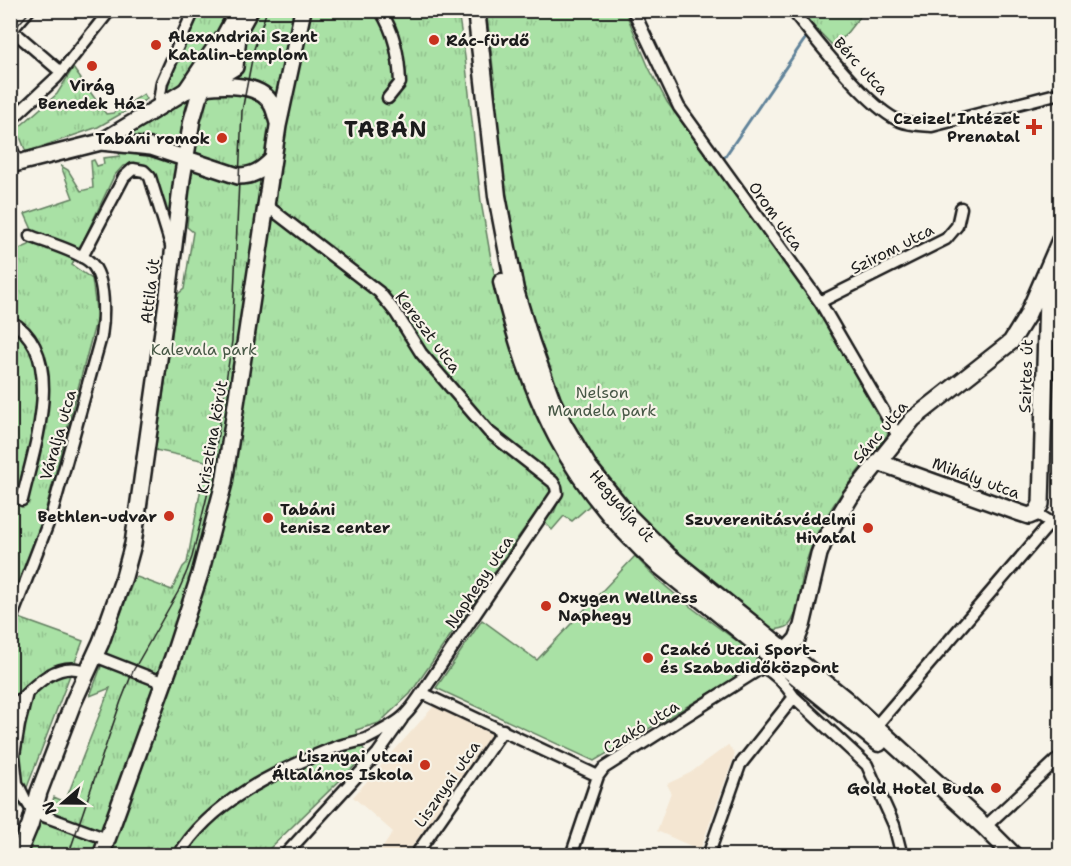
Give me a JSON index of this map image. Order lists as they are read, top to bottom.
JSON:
{
  "streets": {
    "main road": [
      "Attila út",
      "Szirtes út",
      "Sánc utca",
      "Krisztina körút",
      "Mihály utca",
      "Hegyalja út"
    ],
    "street": [
      "Bérc utca",
      "Orom utca",
      "Szirom utca",
      "Kereszt utca",
      "Váralja utca",
      "Naphegy utca",
      "Czakó utca",
      "Lisznyai utca"
    ]
  },
  "crossings": [
    ["Orom utca", "Szirom utca"],
    ["Orom utca", "Sánc utca"],
    ["Attila út", "Krisztina körút"],
    ["Kereszt utca", "Krisztina körút"],
    ["Kereszt utca", "Naphegy utca"],
    ["Szirtes út", "Sánc utca"],
    ["Szirtes út", "Mihály utca"],
    ["Sánc utca", "Mihály utca"],
    ["Sánc utca", "Hegyalja út"],
    ["Sánc utca", "Czakó utca"],
    ["Hegyalja út", "Czakó utca"],
    ["Naphegy utca", "Czakó utca"],
    ["Czakó utca", "Lisznyai utca"]
  ],
  "districts": ["TABÁN"],
  "parks": ["Kalevala park", "Nelson Mandela park"],
  "places": {
    "other": [
      "Rác-fürdő",
      "Alexandriai Szent Katalin-templom",
      "Virág Benedek Ház",
      "Tabáni romok",
      "Bethlen-udvar",
      "Tabáni tenisz center",
      "Szuverenitásvédelmi Hivatal",
      "Oxygen Wellness Naphegy",
      "Czakó Utcai Sport- és Szabadidőközpont",
      "Lisznyai utcai Általános Iskola",
      "Gold Hotel Buda"
    ],
    "health": ["Czeizel Intézet Prenatal"]
  },
  "north": "left"
}
